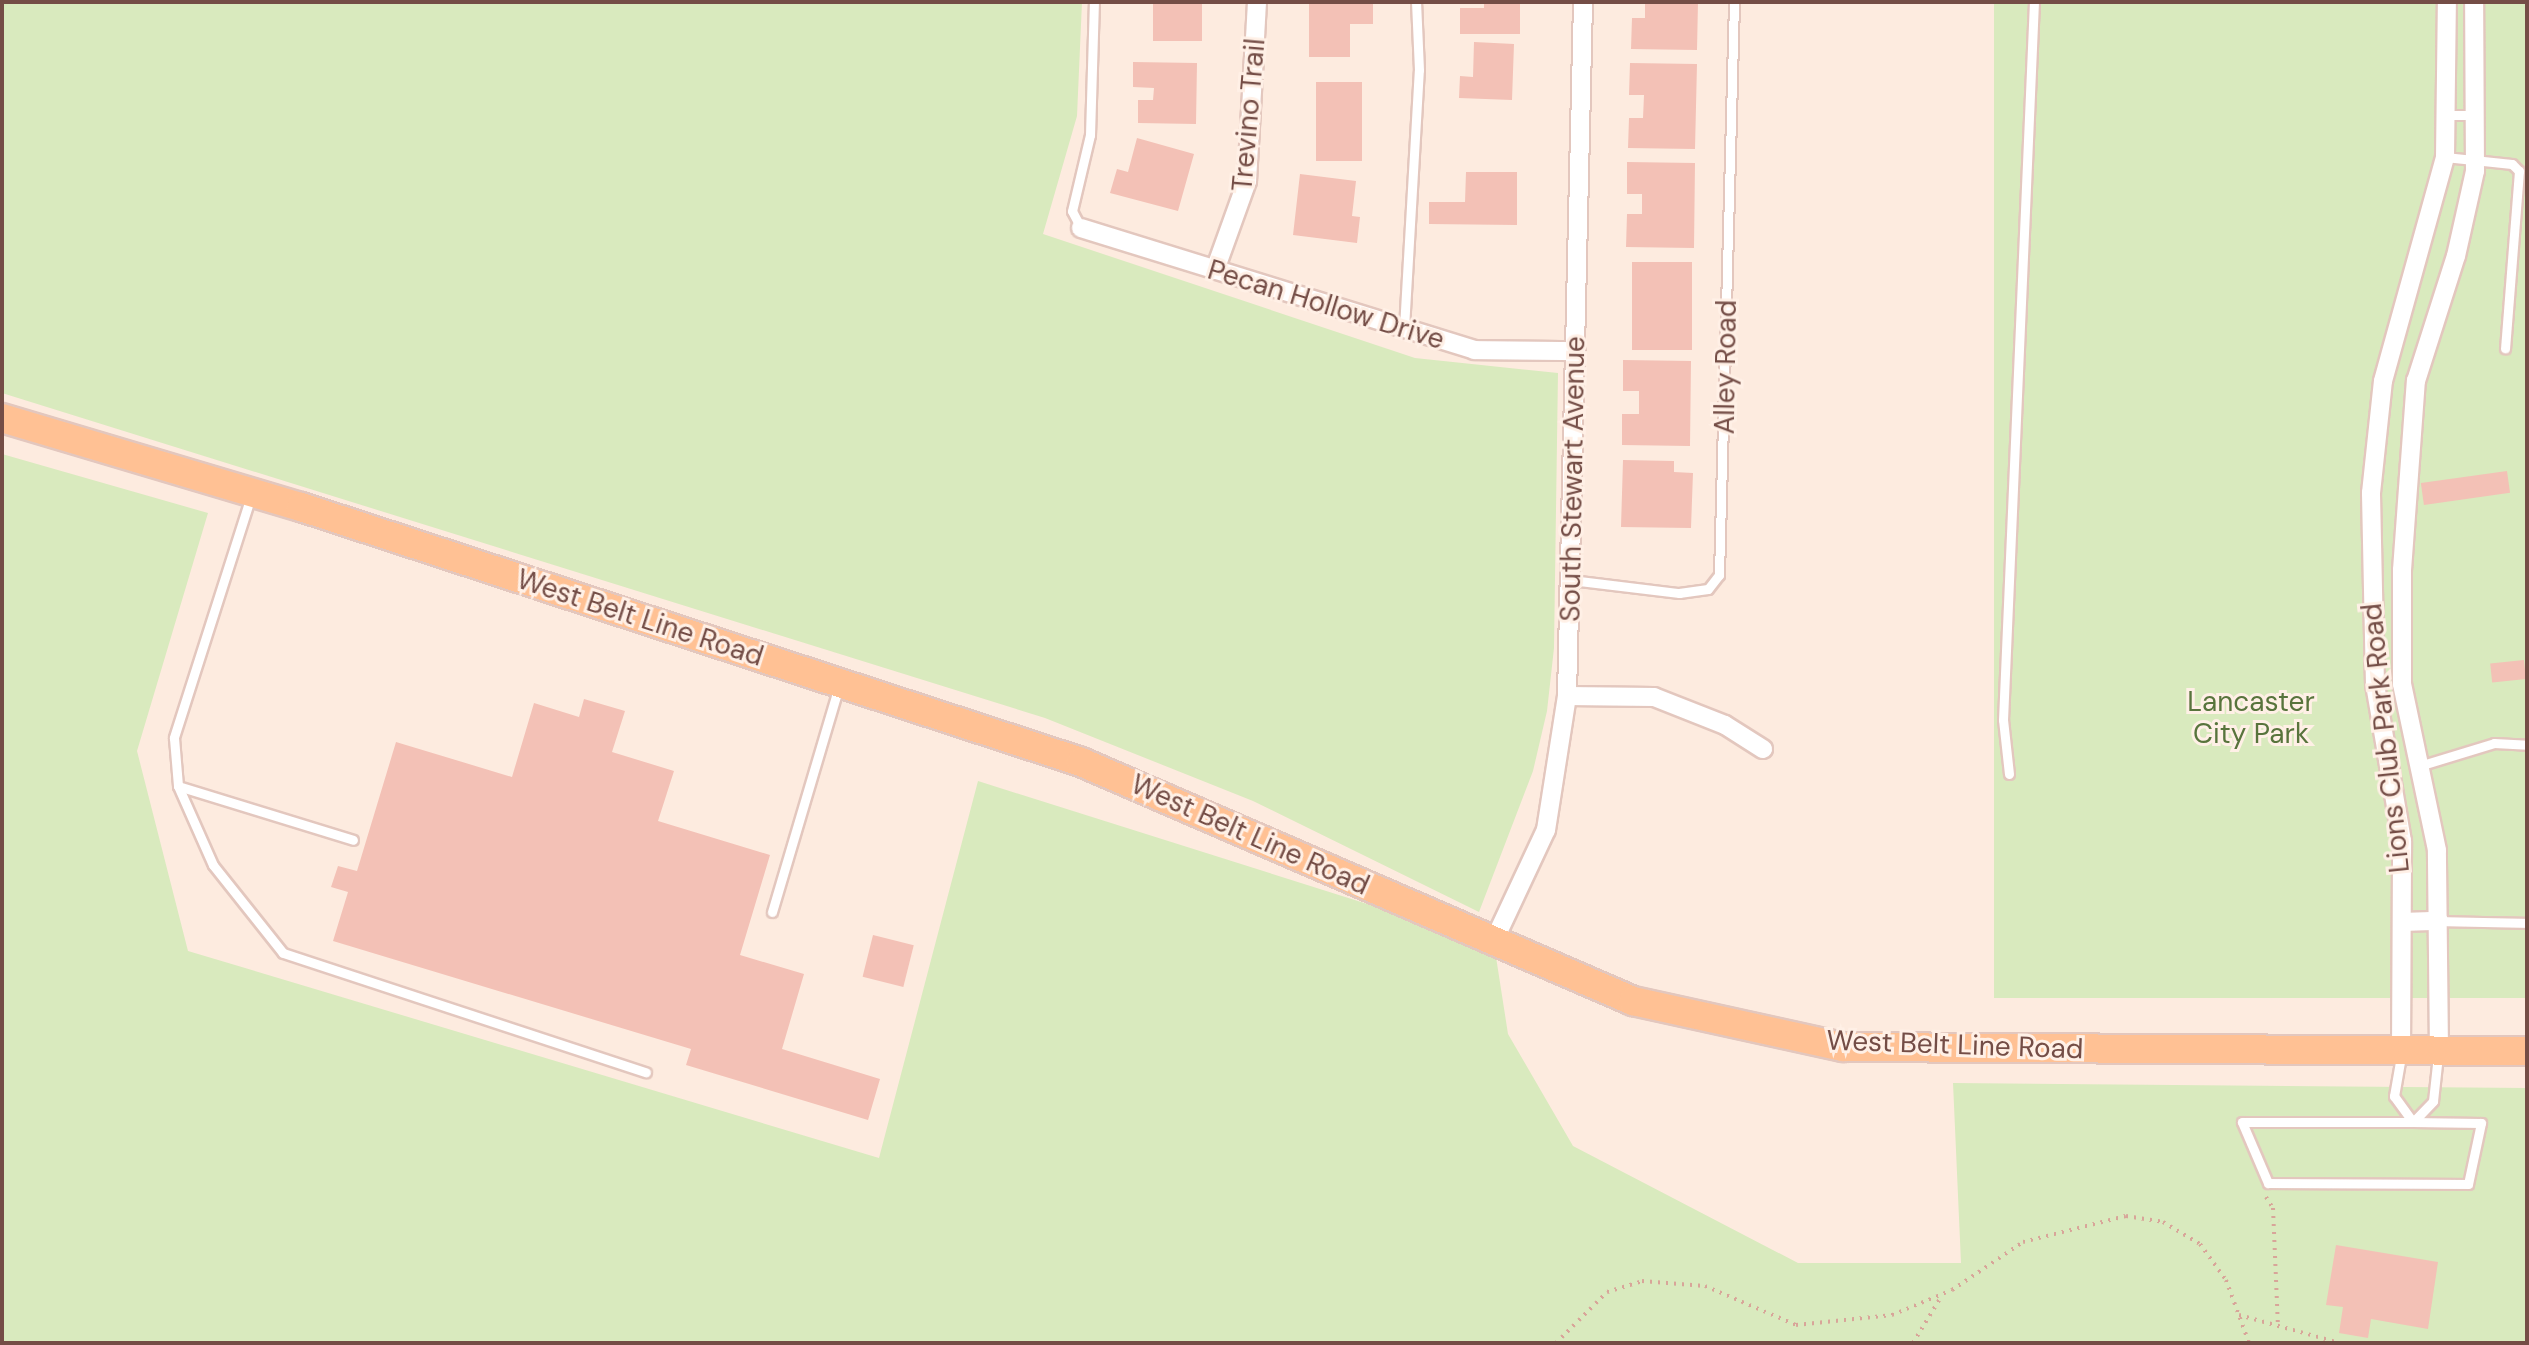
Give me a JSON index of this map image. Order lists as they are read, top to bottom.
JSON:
{
  "streets": {
    "main road": ["West Belt Line Road"],
    "street": [
      "Trevino Trail",
      "Pecan Hollow Drive",
      "South Stewart Avenue",
      "Lions Club Park Road"
    ],
    "lane": ["Alley Road"]
  },
  "crossings": [
    ["Trevino Trail", "Pecan Hollow Drive"],
    ["Pecan Hollow Drive", "South Stewart Avenue"],
    ["Alley Road", "South Stewart Avenue"],
    ["South Stewart Avenue", "West Belt Line Road"],
    ["West Belt Line Road", "Lions Club Park Road"]
  ],
  "parks": ["Lancaster City Park"]
}
